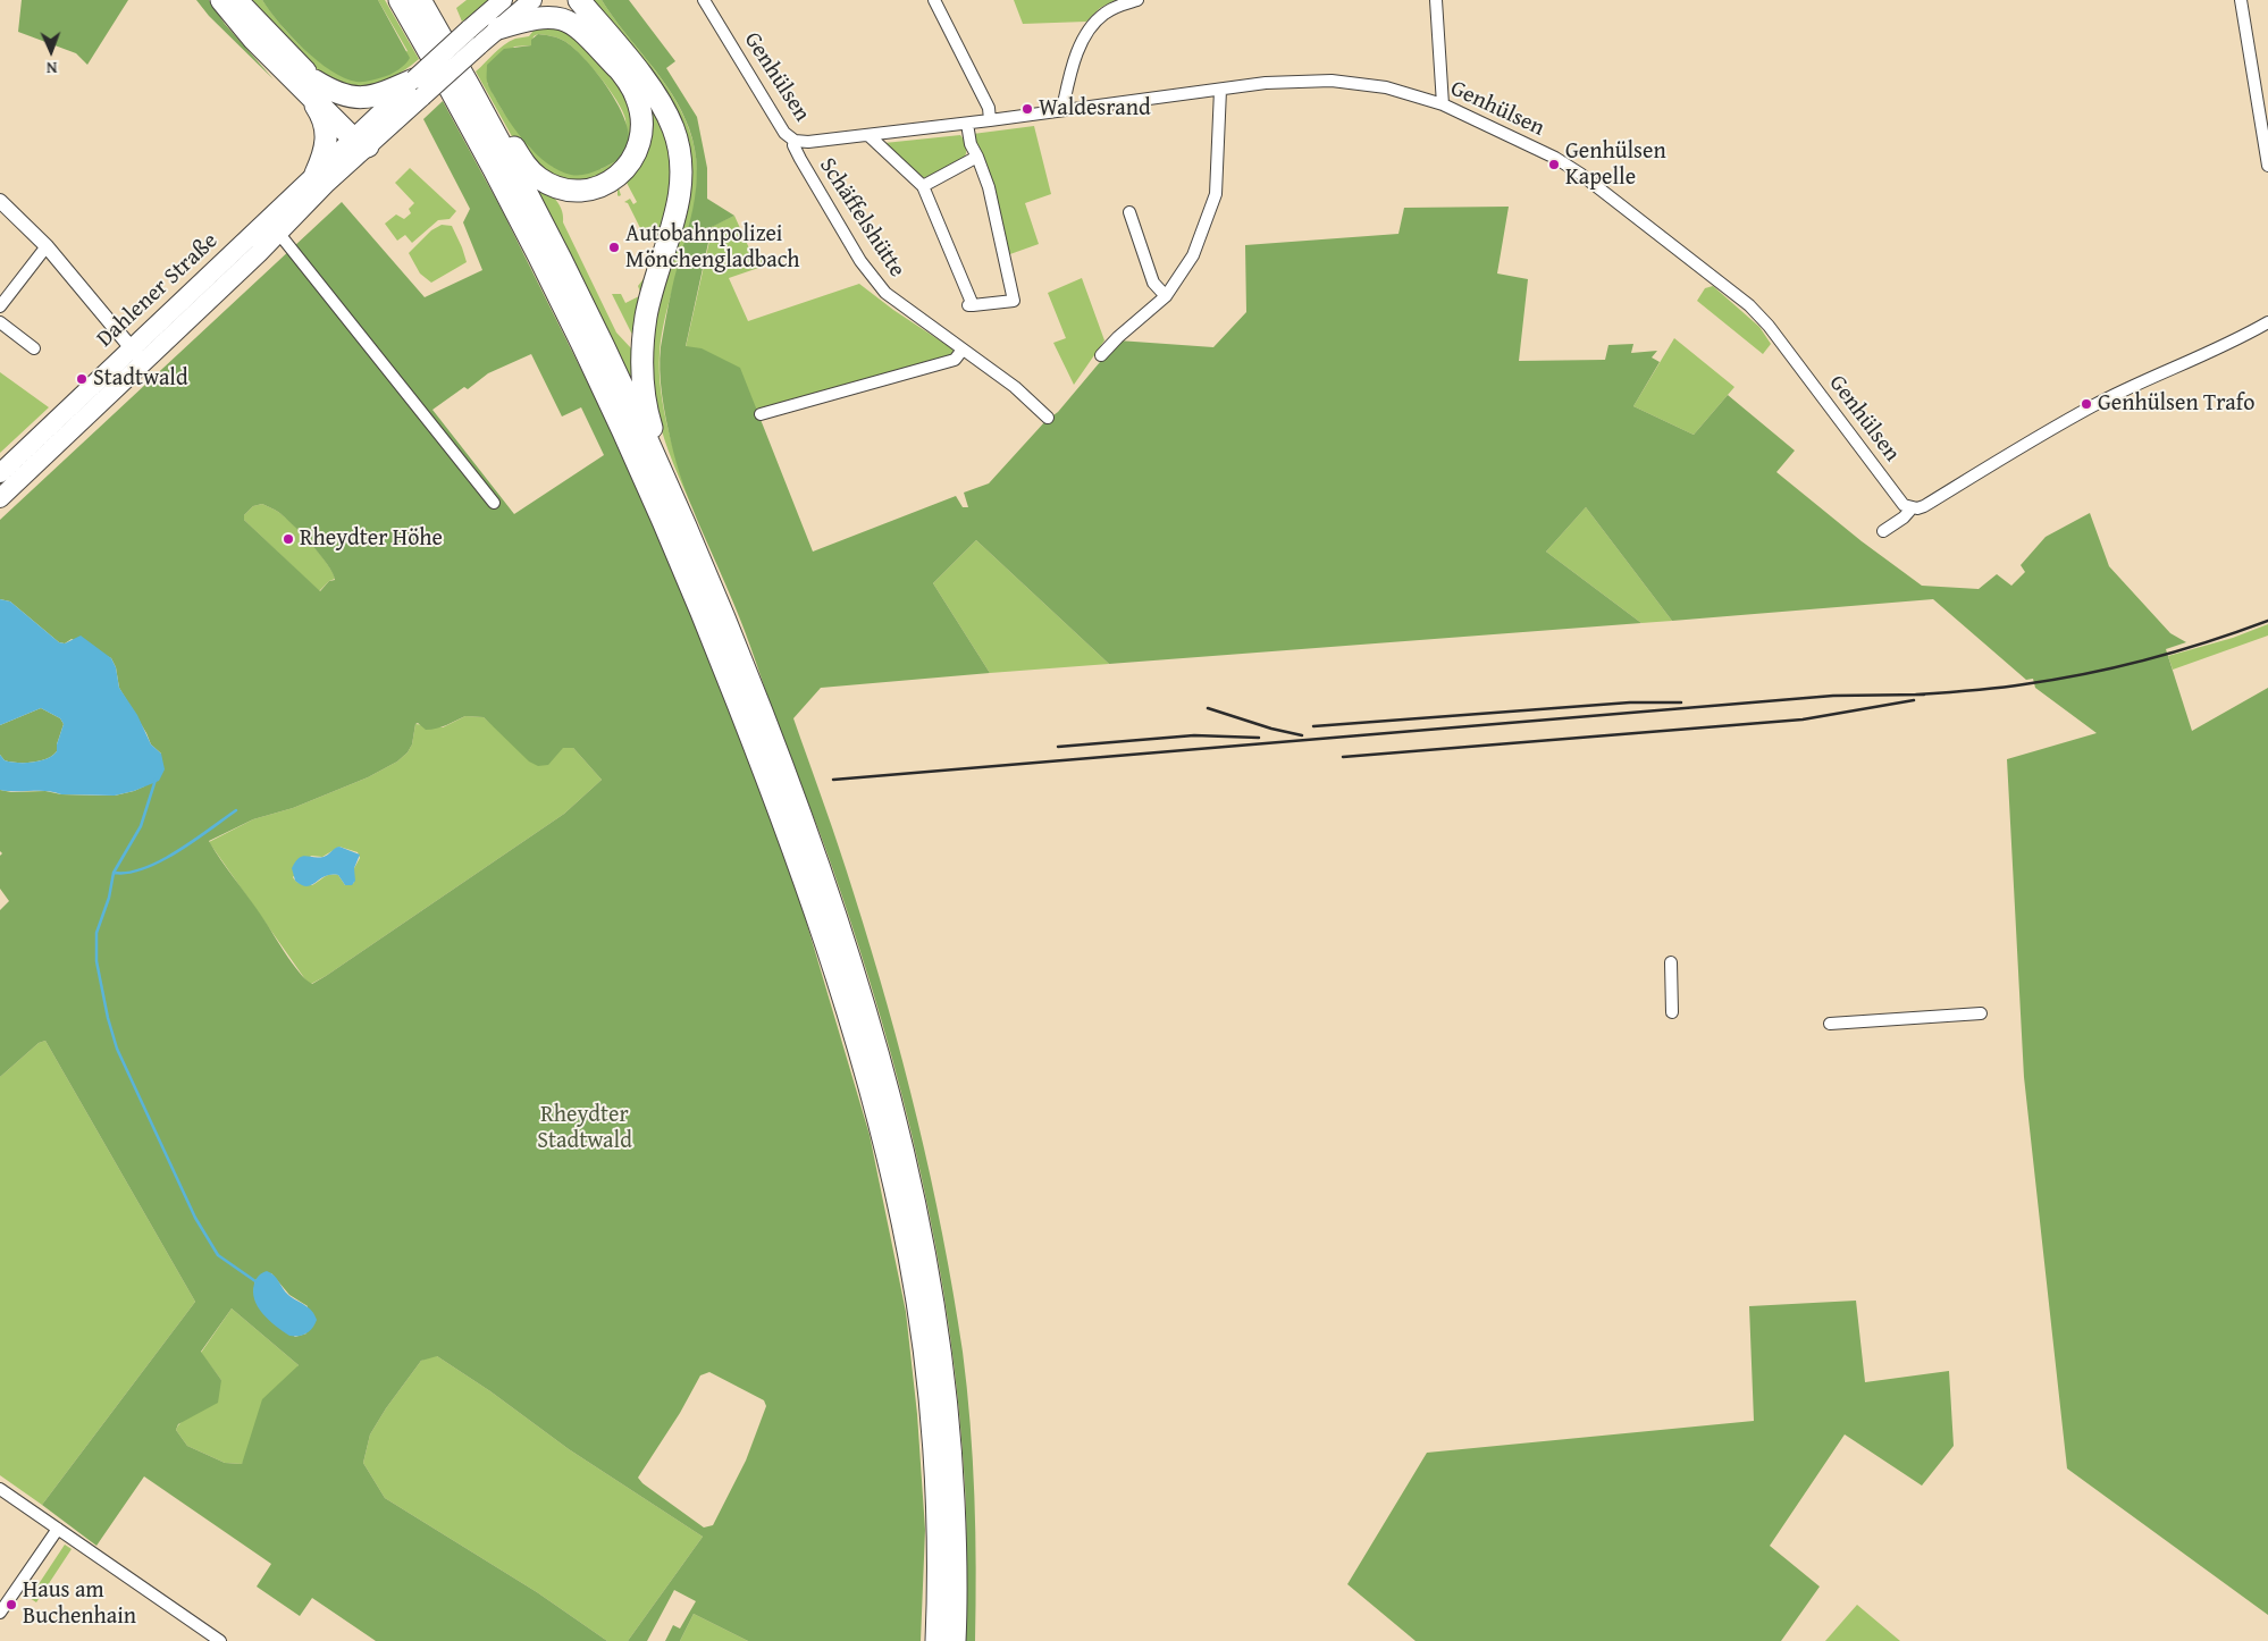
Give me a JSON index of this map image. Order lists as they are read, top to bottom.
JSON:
{
  "streets": {
    "main road": ["Dahlener Straße"],
    "street": ["Genhülsen", "Schäffelshütte"]
  },
  "crossings": [
    ["Genhülsen", "Schäffelshütte"]
  ],
  "parks": ["Rheydter Stadtwald"],
  "places": [
    "Waldesrand",
    "Genhülsen Kapelle",
    "Autobahnpolizei Mönchengladbach",
    "Stadtwald",
    "Genhülsen Trafo",
    "Rheydter Höhe",
    "Haus am Buchenhain"
  ],
  "north": "bottom"
}
